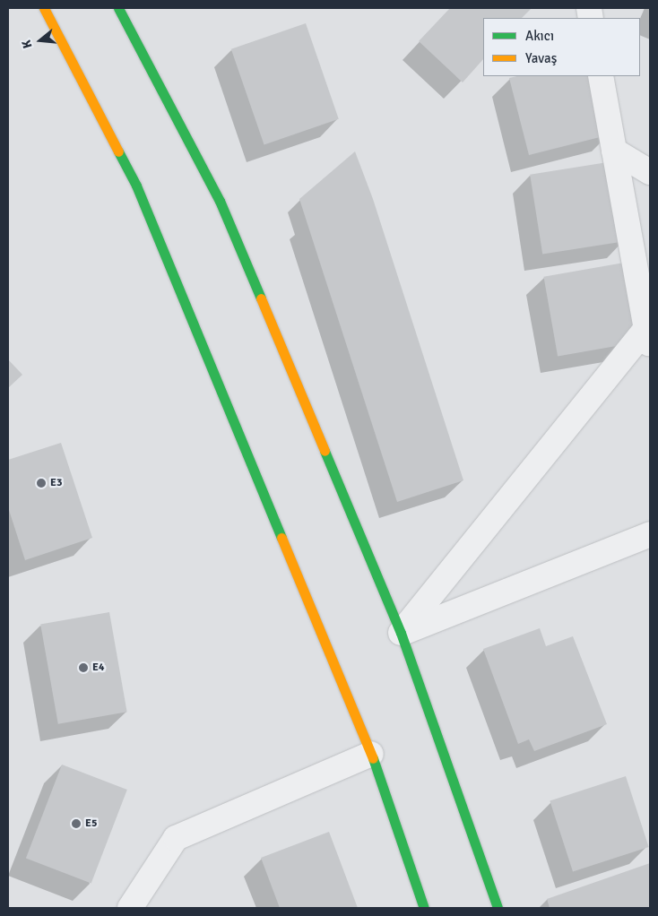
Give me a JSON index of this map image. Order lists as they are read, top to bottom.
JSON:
{
  "places": ["E3", "E4", "E5"],
  "legend": ["Akıcı", "Yavaş"],
  "north": "left"
}
